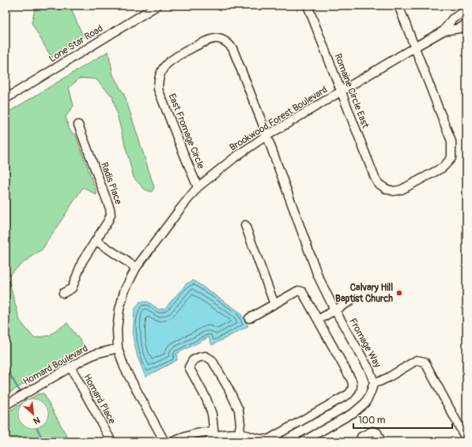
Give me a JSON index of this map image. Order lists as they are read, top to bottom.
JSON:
{
  "streets": {
    "street": [
      "Lone Star Road",
      "Romaine Circle East",
      "Brookwood Forest Boulevard",
      "East Fromage Circle",
      "Radis Place",
      "Fromage Way",
      "Homard Boulevard",
      "Homard Place"
    ]
  },
  "crossings": [
    ["Romaine Circle East", "Brookwood Forest Boulevard"],
    ["Brookwood Forest Boulevard", "East Fromage Circle"],
    ["Brookwood Forest Boulevard", "Fromage Way"],
    ["Brookwood Forest Boulevard", "Homard Boulevard"],
    ["East Fromage Circle", "Fromage Way"],
    ["Homard Boulevard", "Homard Place"]
  ],
  "places": ["Calvary Hill Baptist Church"],
  "scale_bar": "100 m",
  "north": "bottom right"
}
